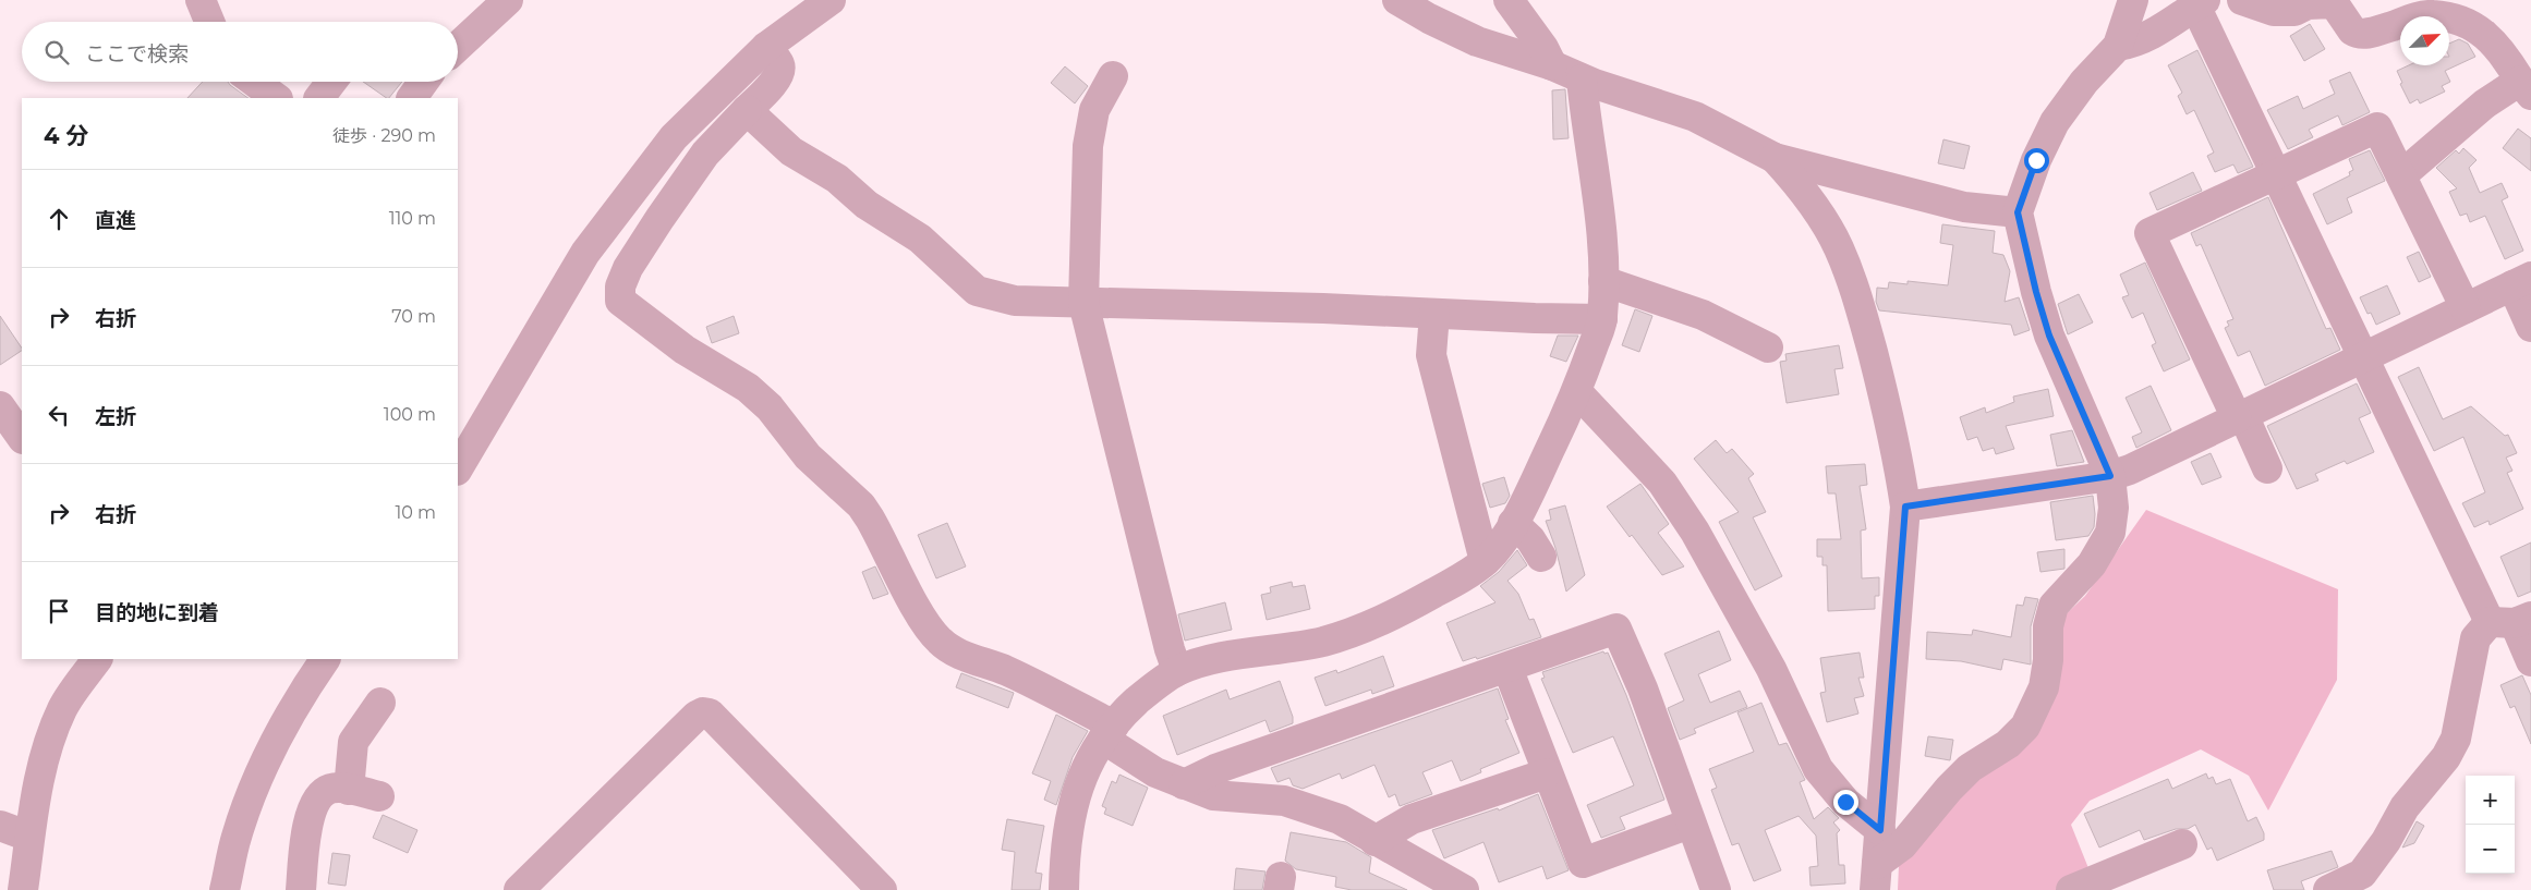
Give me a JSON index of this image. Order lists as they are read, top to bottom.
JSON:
{
  "north": "top right",
  "page": {
    "search": "ここで検索",
    "heading": ["4 分", "徒歩 · 290 m"],
    "list": [
      ["直進", "110 m"],
      ["右折", "70 m"],
      ["左折", "100 m"],
      ["右折", "10 m"],
      "目的地に到着"
    ],
    "map_buttons": ["+", "−"]
  }
}
